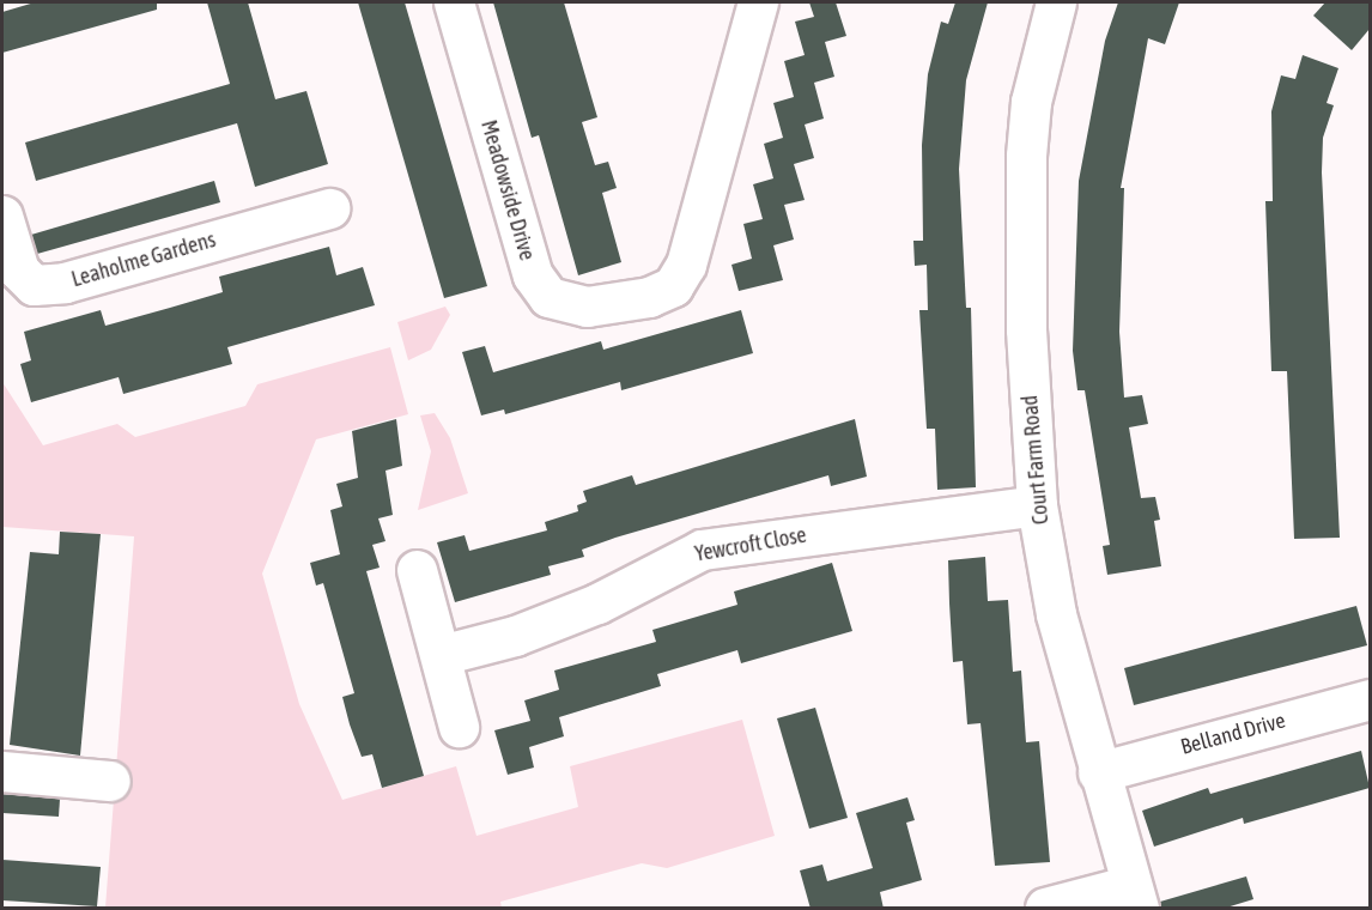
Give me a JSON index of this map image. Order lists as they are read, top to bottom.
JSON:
{
  "streets": {
    "street": [
      "Meadowside Drive",
      "Leaholme Gardens",
      "Court Farm Road",
      "Yewcroft Close",
      "Belland Drive"
    ]
  },
  "crossings": [
    ["Court Farm Road", "Yewcroft Close"],
    ["Court Farm Road", "Belland Drive"]
  ]
}
